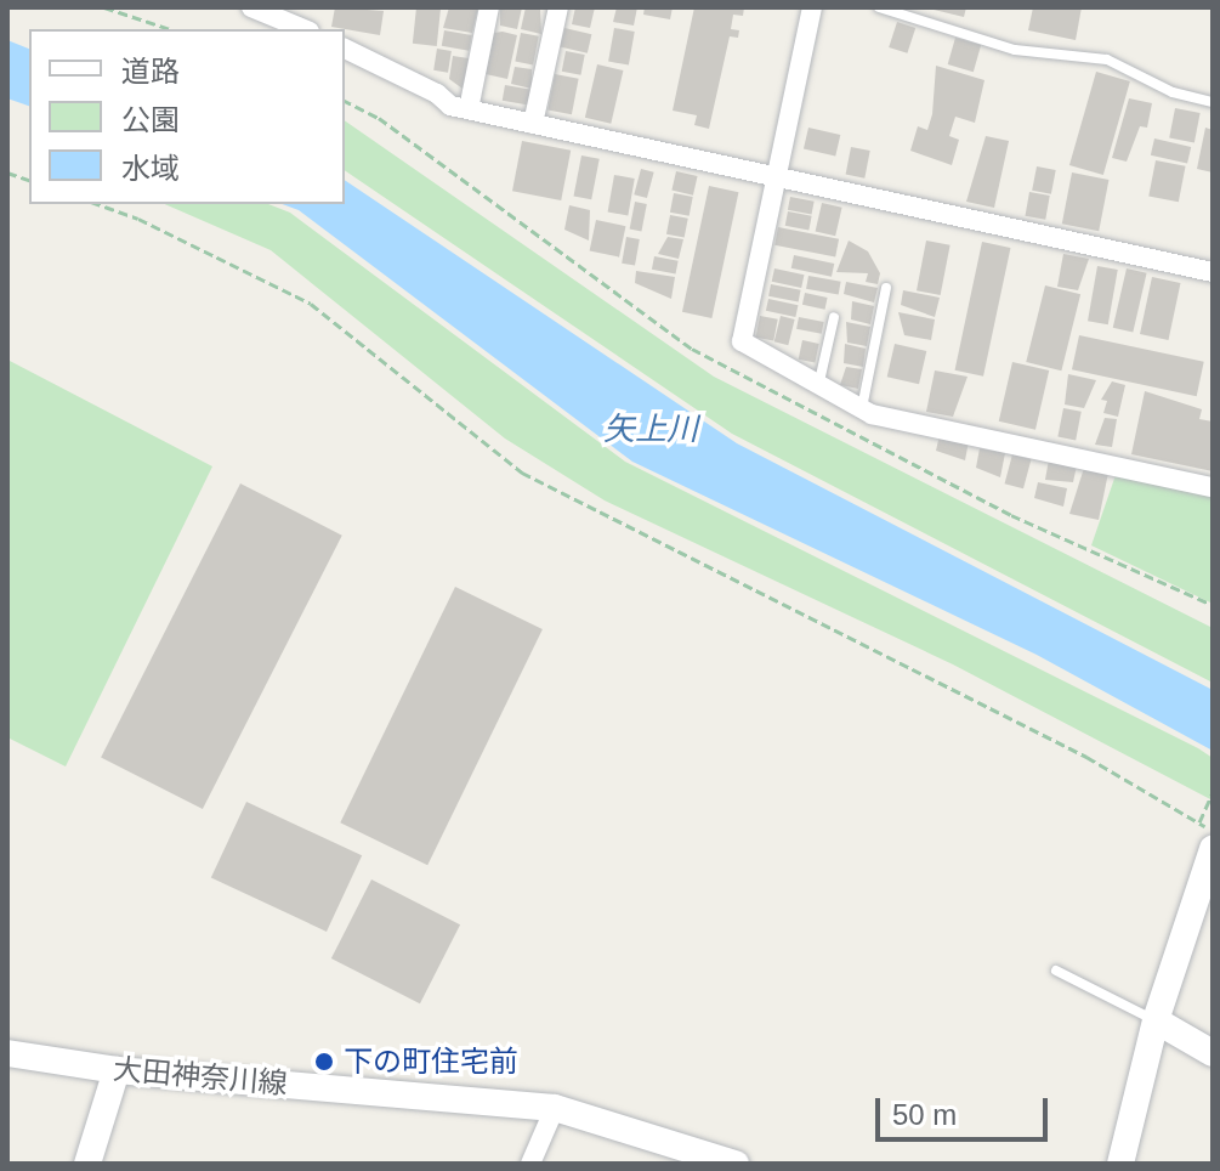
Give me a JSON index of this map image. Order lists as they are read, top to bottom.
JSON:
{
  "streets": {
    "main road": ["大田神奈川線"]
  },
  "water": ["矢上川"],
  "places": ["下の町住宅前"],
  "legend": ["道路", "公園", "水域"],
  "scale_bar": "50 m"
}
